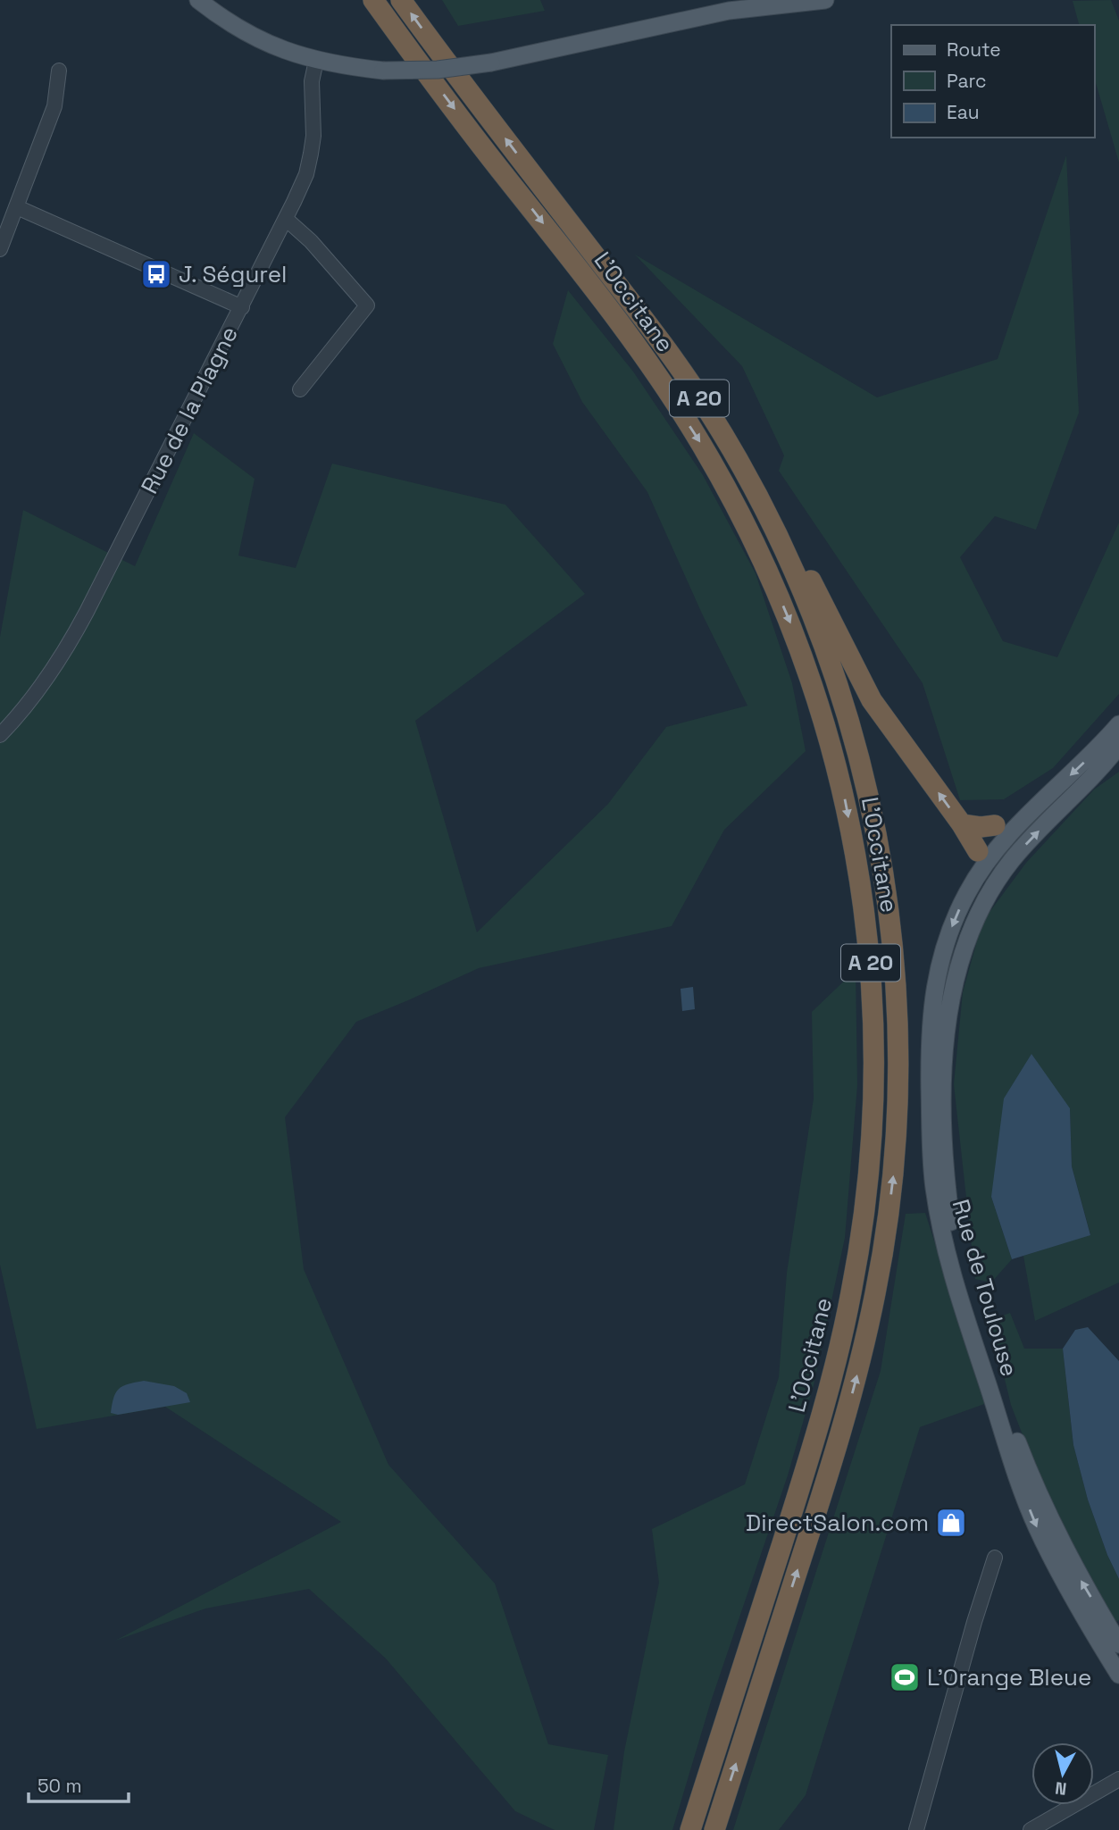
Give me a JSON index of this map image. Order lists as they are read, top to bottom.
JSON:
{
  "streets": {
    "highway": ["L'Occitane", "A 20"],
    "main road": ["Rue de Toulouse"],
    "street": ["Rue de la Plagne"]
  },
  "places": {
    "bus stop": ["J. Ségurel"],
    "shop": ["DirectSalon.com"],
    "sports": ["L'Orange Bleue"]
  },
  "legend": ["Route", "Parc", "Eau"],
  "scale_bar": "50 m",
  "north": "bottom"
}
